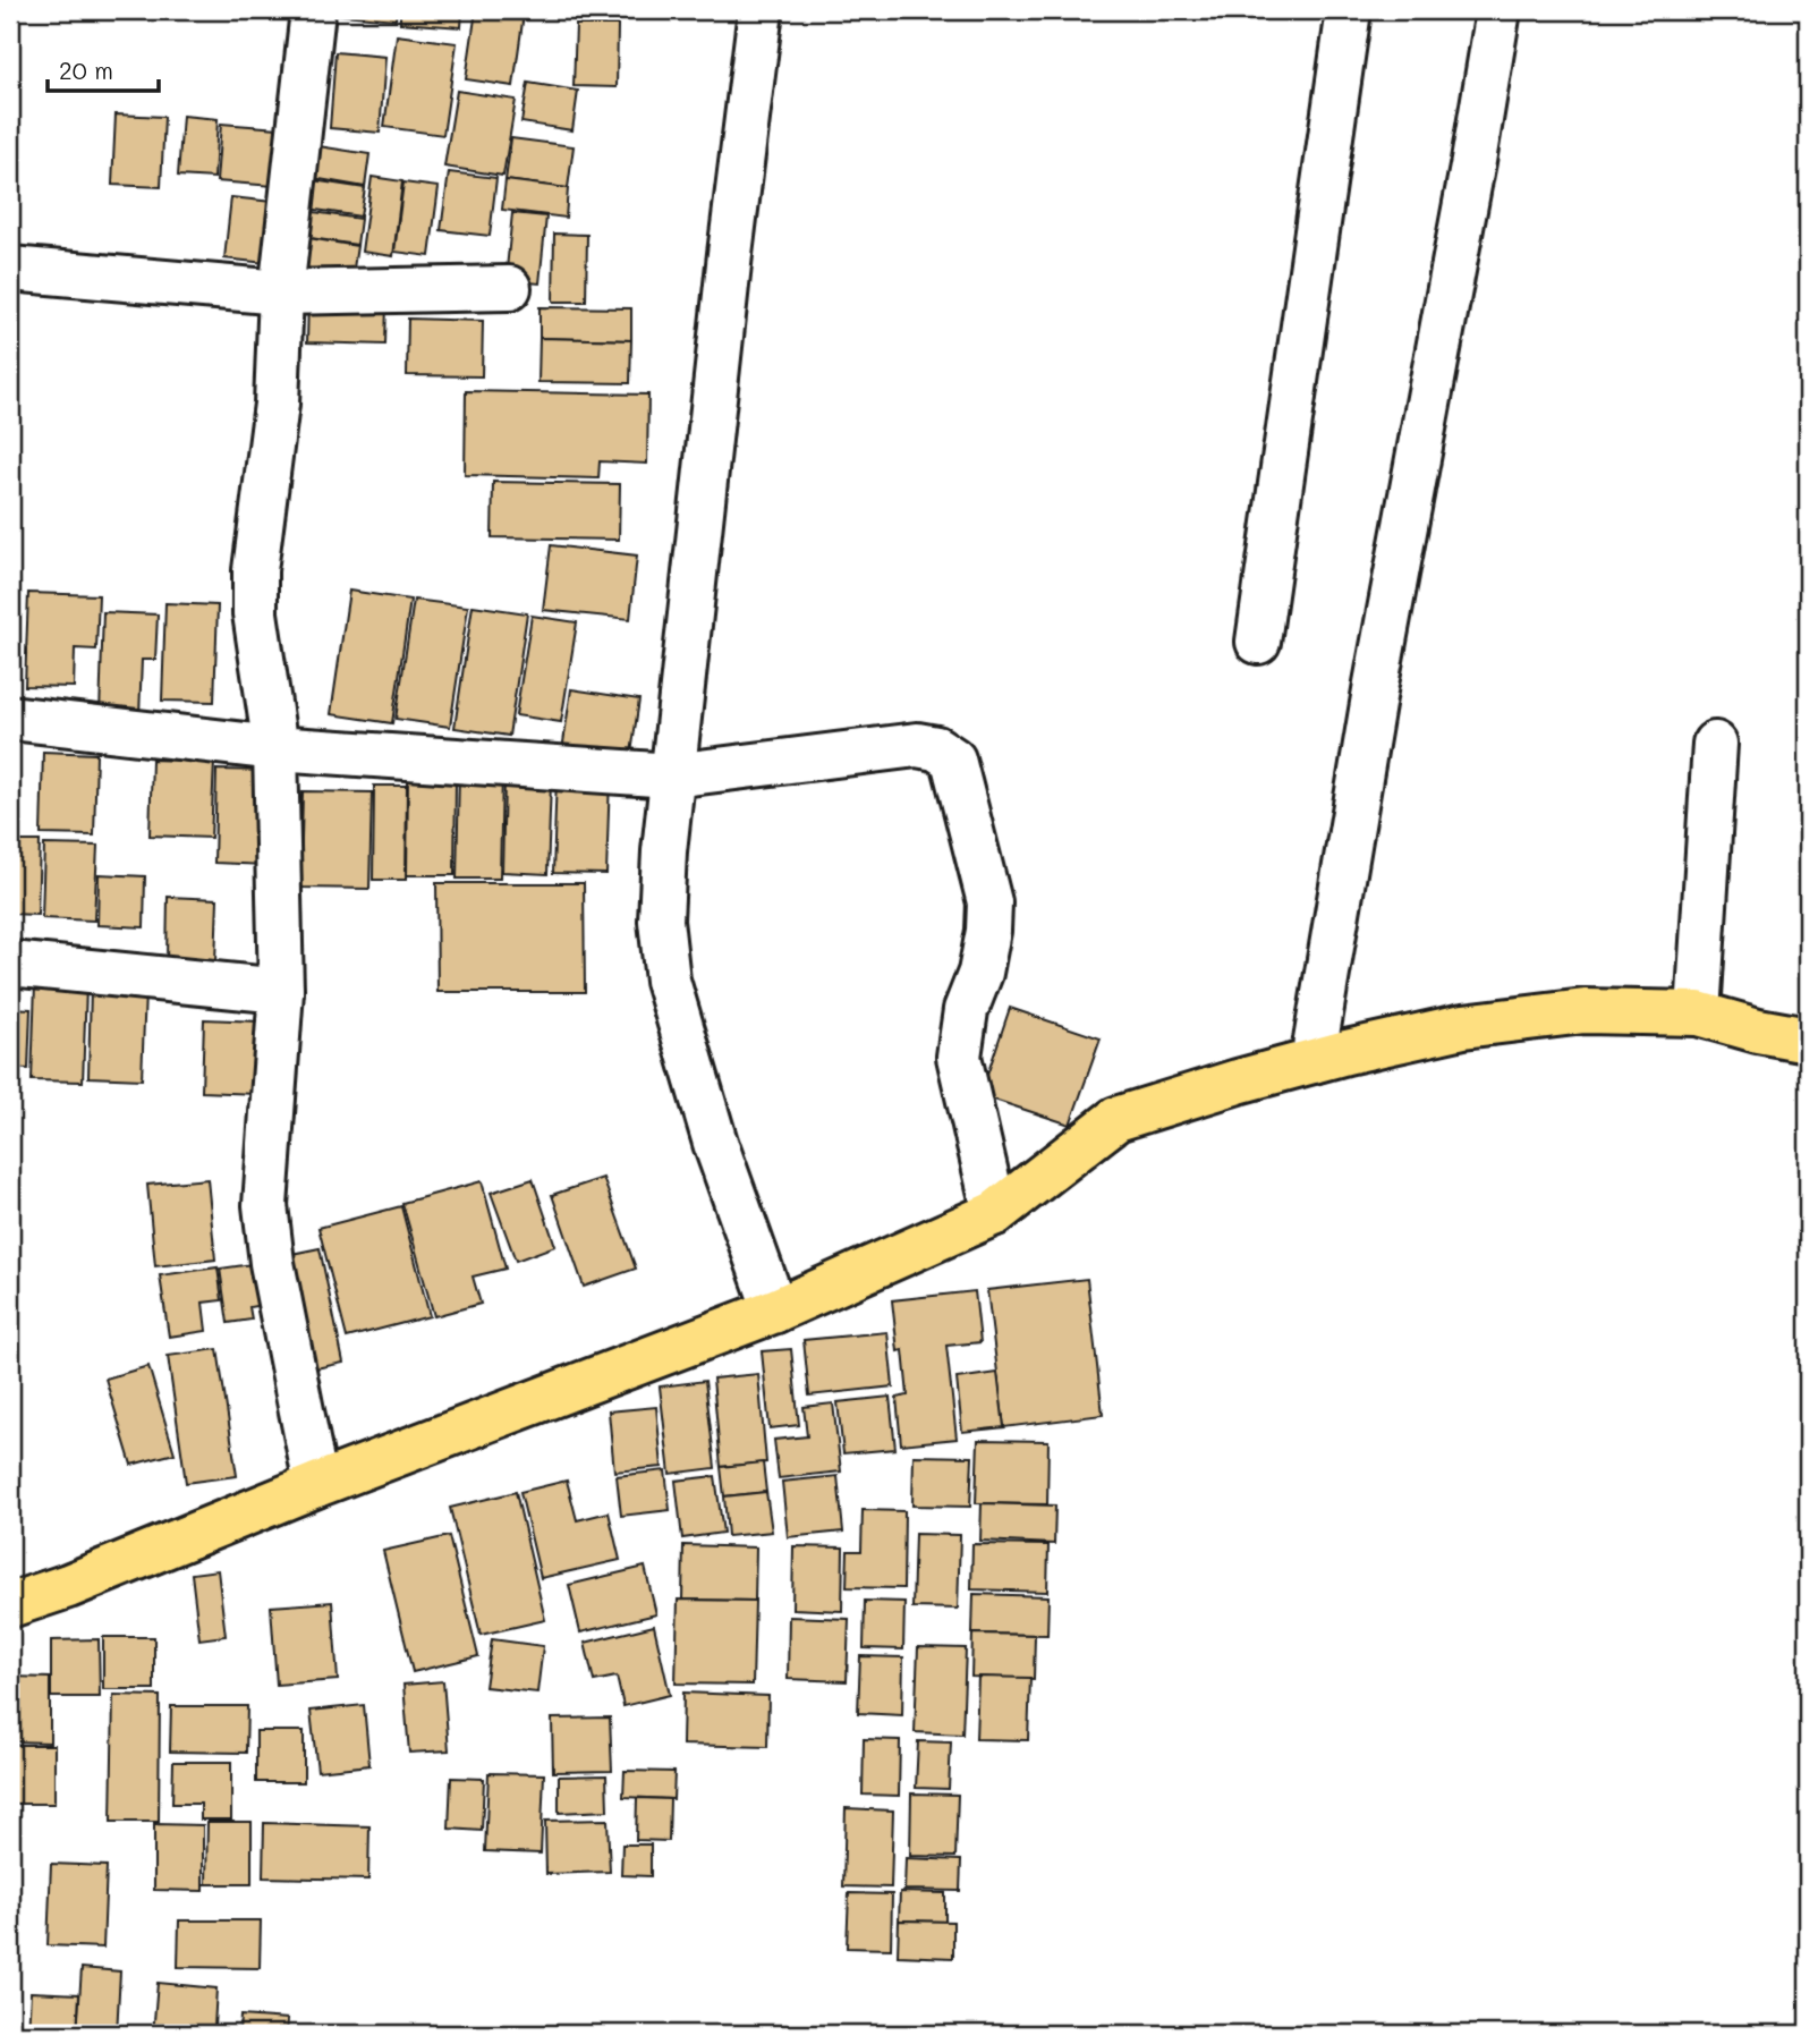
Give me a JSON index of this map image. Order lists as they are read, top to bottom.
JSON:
{
  "scale_bar": "20 m"
}
